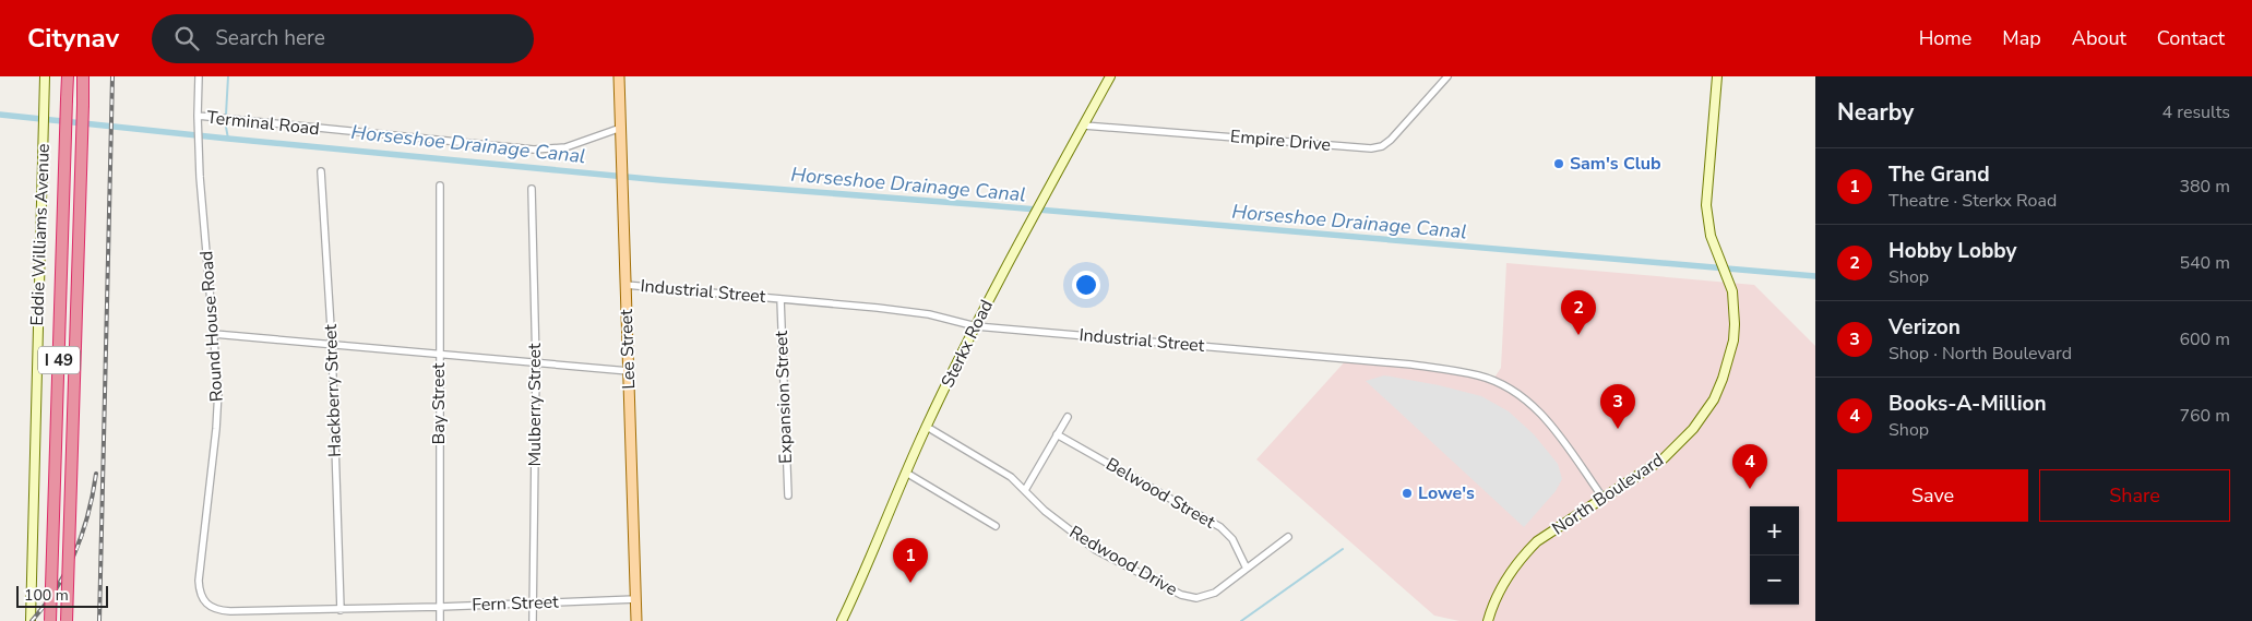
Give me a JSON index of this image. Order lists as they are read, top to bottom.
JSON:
{
  "streets": {
    "highway": ["I 49"],
    "main road": ["Lee Street"],
    "street": [
      "Terminal Road",
      "Empire Drive",
      "Eddie Williams Avenue",
      "Industrial Street",
      "Round House Road",
      "Sterkx Road",
      "Hackberry Street",
      "Expansion Street",
      "Bay Street",
      "Mulberry Street",
      "Belwood Street",
      "North Boulevard",
      "Redwood Drive",
      "Fern Street"
    ]
  },
  "crossings": [
    ["Terminal Road", "Round House Road"],
    ["Terminal Road", "Lee Street"],
    ["Empire Drive", "Sterkx Road"],
    ["Industrial Street", "Sterkx Road"],
    ["Industrial Street", "Lee Street"],
    ["Industrial Street", "Expansion Street"],
    ["Industrial Street", "North Boulevard"],
    ["Round House Road", "Fern Street"],
    ["Sterkx Road", "Redwood Drive"],
    ["Lee Street", "Fern Street"],
    ["Hackberry Street", "Fern Street"],
    ["Bay Street", "Fern Street"],
    ["Mulberry Street", "Fern Street"],
    ["Belwood Street", "Redwood Drive"]
  ],
  "water": ["Horseshoe Drainage Canal"],
  "places": ["Sam's Club", "Lowe's"],
  "scale_bar": "100 m",
  "page": {
    "header": "Citynav",
    "search": "Search here",
    "nav": [
      "Home",
      "Map",
      "About",
      "Contact"
    ],
    "heading": ["Nearby", "4 results"],
    "list": [
      {
        "mark": "1",
        "name": "The Grand",
        "note": "Theatre · Sterkx Road",
        "value": "380 m"
      },
      {
        "mark": "2",
        "name": "Hobby Lobby",
        "note": "Shop",
        "value": "540 m"
      },
      {
        "mark": "3",
        "name": "Verizon",
        "note": "Shop · North Boulevard",
        "value": "600 m"
      },
      {
        "mark": "4",
        "name": "Books-A-Million",
        "note": "Shop",
        "value": "760 m"
      }
    ],
    "pins": [
      "2",
      "3",
      "4",
      "1"
    ],
    "buttons": ["Save", "Share"],
    "map_buttons": ["+", "−"],
    "scale": "100 m"
  }
}
